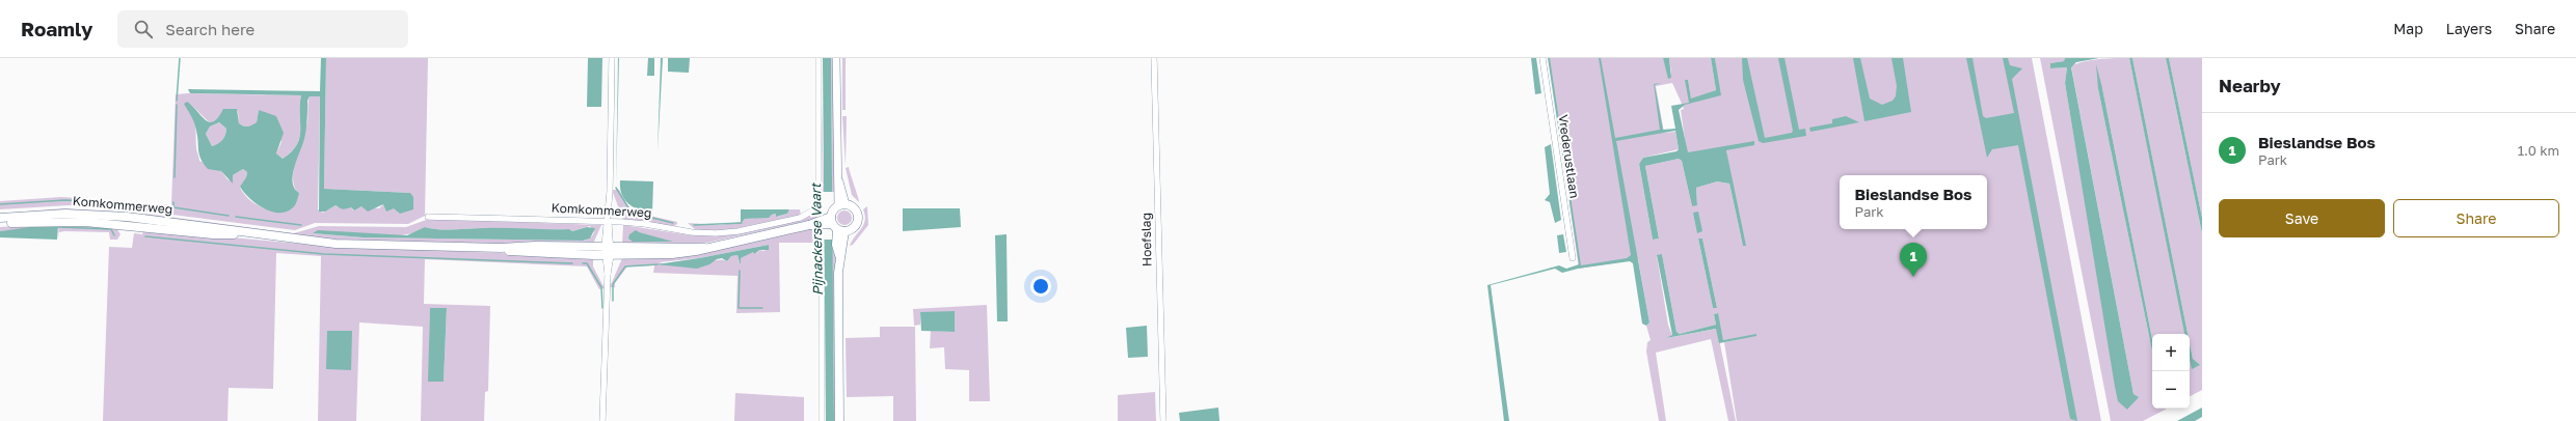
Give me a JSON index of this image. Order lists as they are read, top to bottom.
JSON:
{
  "streets": {
    "main road": ["Komkommerweg"],
    "street": ["Vrederustlaan", "Hoefslag"]
  },
  "water": ["Pijnackerse Vaart"],
  "page": {
    "header": "Roamly",
    "search": "Search here",
    "nav": ["Map", "Layers", "Share"],
    "heading": "Nearby",
    "list": [
      {
        "mark": "1",
        "name": "Bieslandse Bos",
        "note": "Park",
        "value": "1.0 km"
      }
    ],
    "popup": ["Bieslandse Bos", "Park"],
    "buttons": ["Save", "Share"],
    "pins": "1",
    "map_buttons": ["+", "−"]
  }
}
